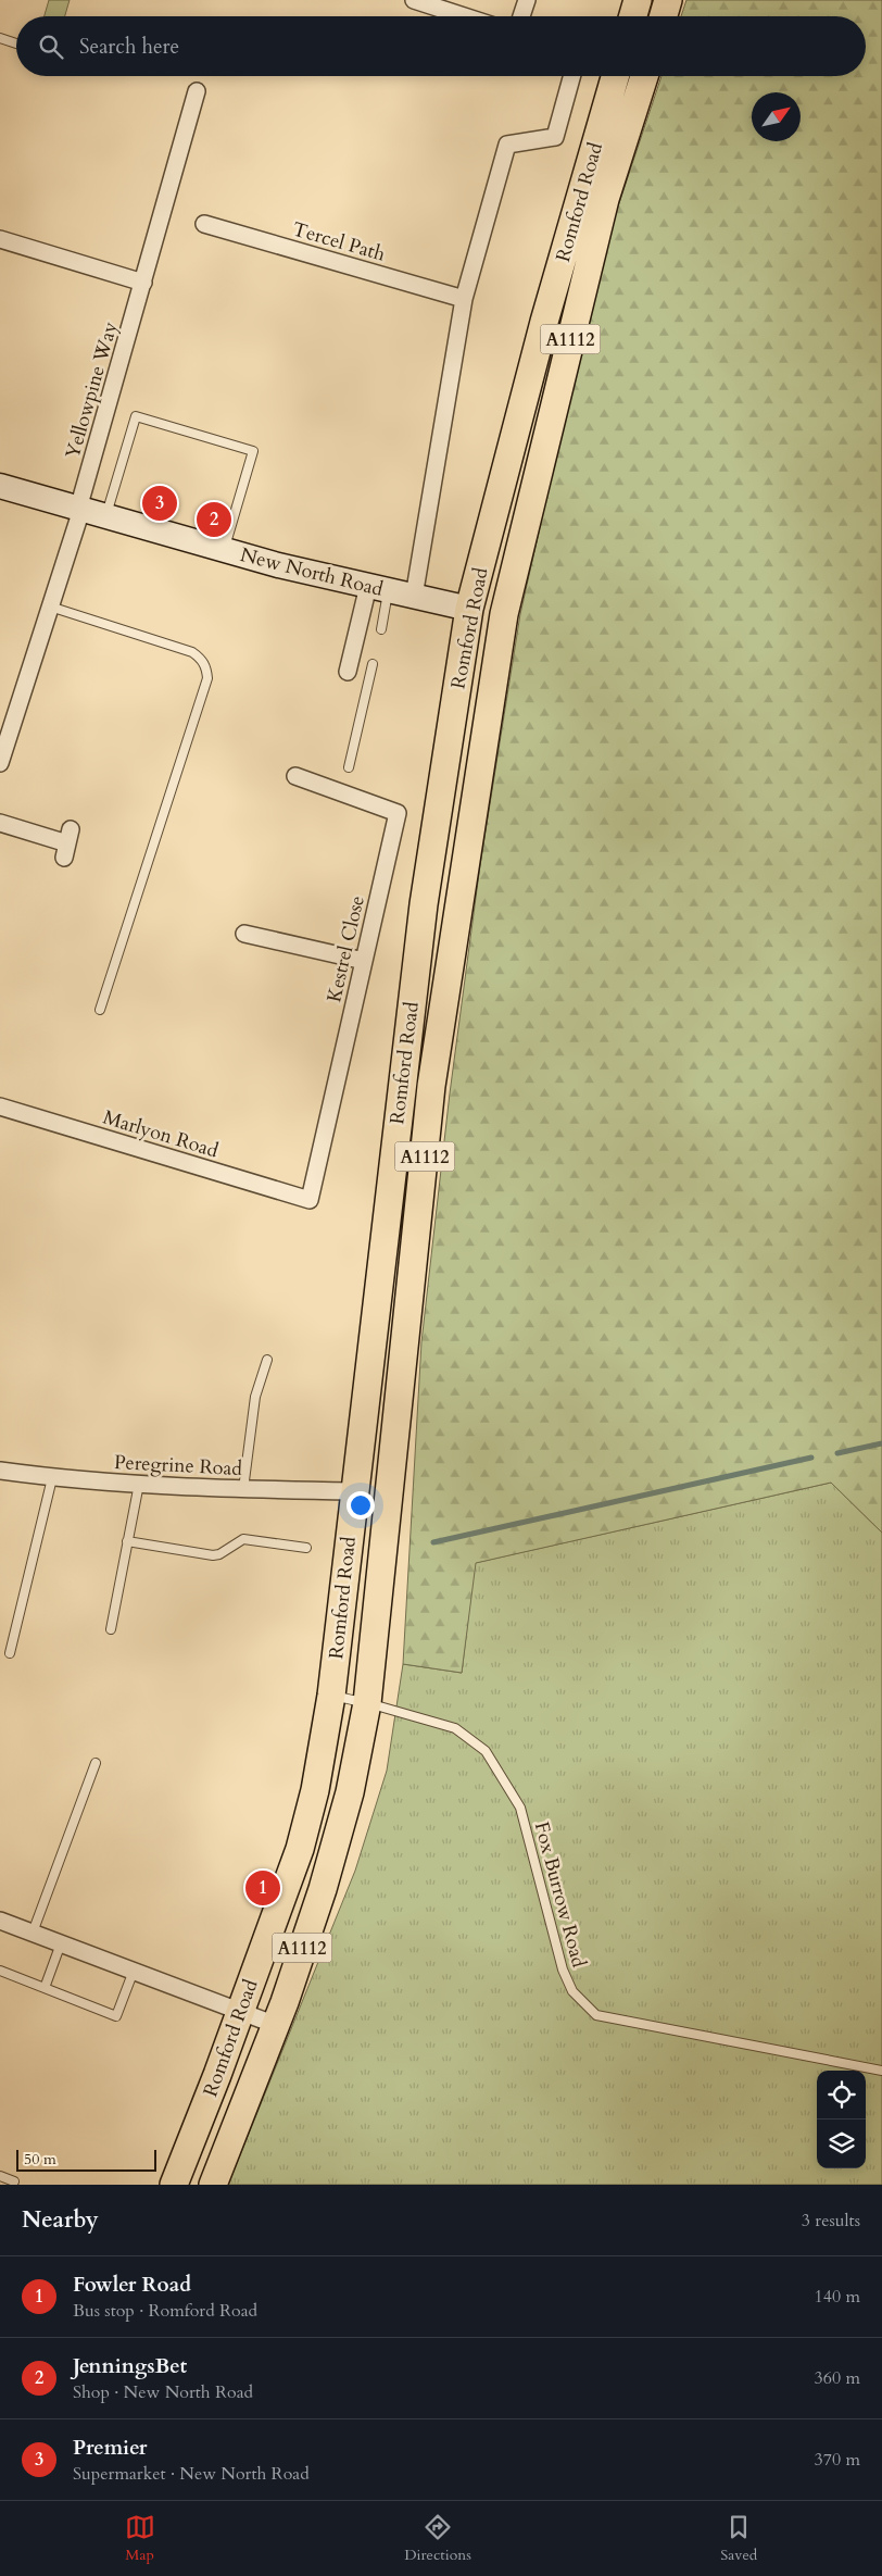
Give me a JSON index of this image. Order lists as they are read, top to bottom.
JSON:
{
  "streets": {
    "main road": ["Romford Road", "A1112"],
    "street": [
      "Tercel Path",
      "Yellowpine Way",
      "New North Road",
      "Kestrel Close",
      "Marlyon Road",
      "Peregrine Road"
    ],
    "lane": ["Fox Burrow Road"]
  },
  "crossings": [
    ["Romford Road", "New North Road"],
    ["Romford Road", "Peregrine Road"],
    ["Romford Road", "Fox Burrow Road"],
    ["Yellowpine Way", "New North Road"],
    ["Kestrel Close", "Marlyon Road"]
  ],
  "scale_bar": "50 m",
  "north": "top right",
  "page": {
    "search": "Search here",
    "pins": ["3", "2", "1"],
    "scale": "50 m",
    "heading": ["Nearby", "3 results"],
    "list": [
      {
        "mark": "1",
        "name": "Fowler Road",
        "note": "Bus stop · Romford Road",
        "value": "140 m"
      },
      {
        "mark": "2",
        "name": "JenningsBet",
        "note": "Shop · New North Road",
        "value": "360 m"
      },
      {
        "mark": "3",
        "name": "Premier",
        "note": "Supermarket · New North Road",
        "value": "370 m"
      }
    ],
    "nav": ["Map", "Directions", "Saved"]
  }
}
